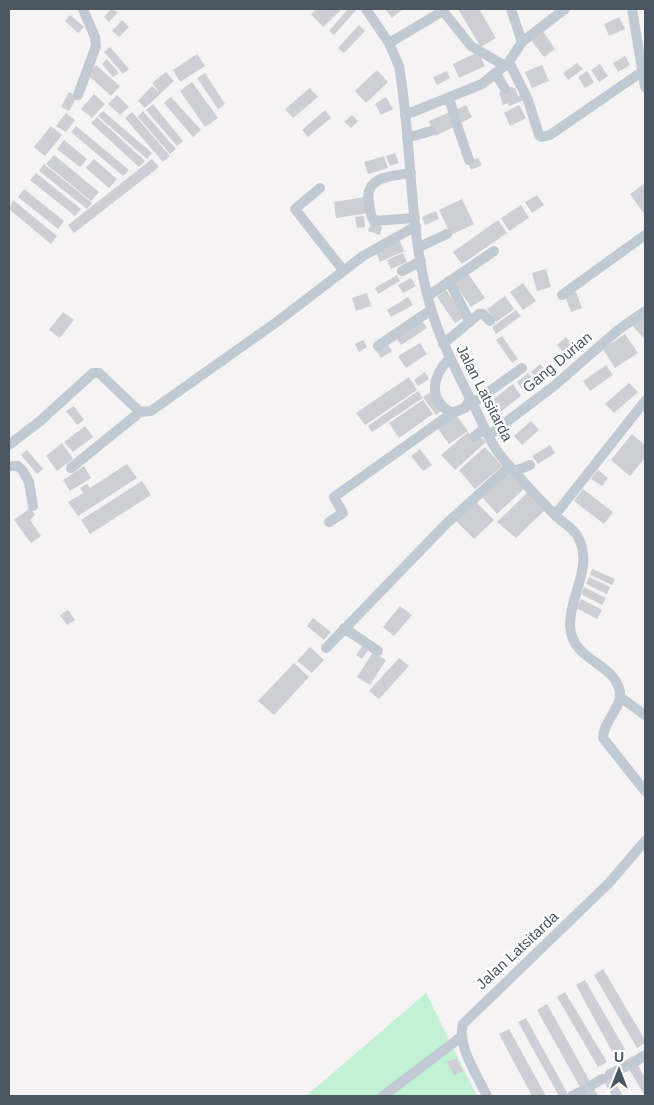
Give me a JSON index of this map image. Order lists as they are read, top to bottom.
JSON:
{
  "streets": {
    "street": ["Gang Durian", "Jalan Latsitarda"]
  },
  "crossings": [
    ["Gang Durian", "Jalan Latsitarda"]
  ],
  "north": "top"
}
